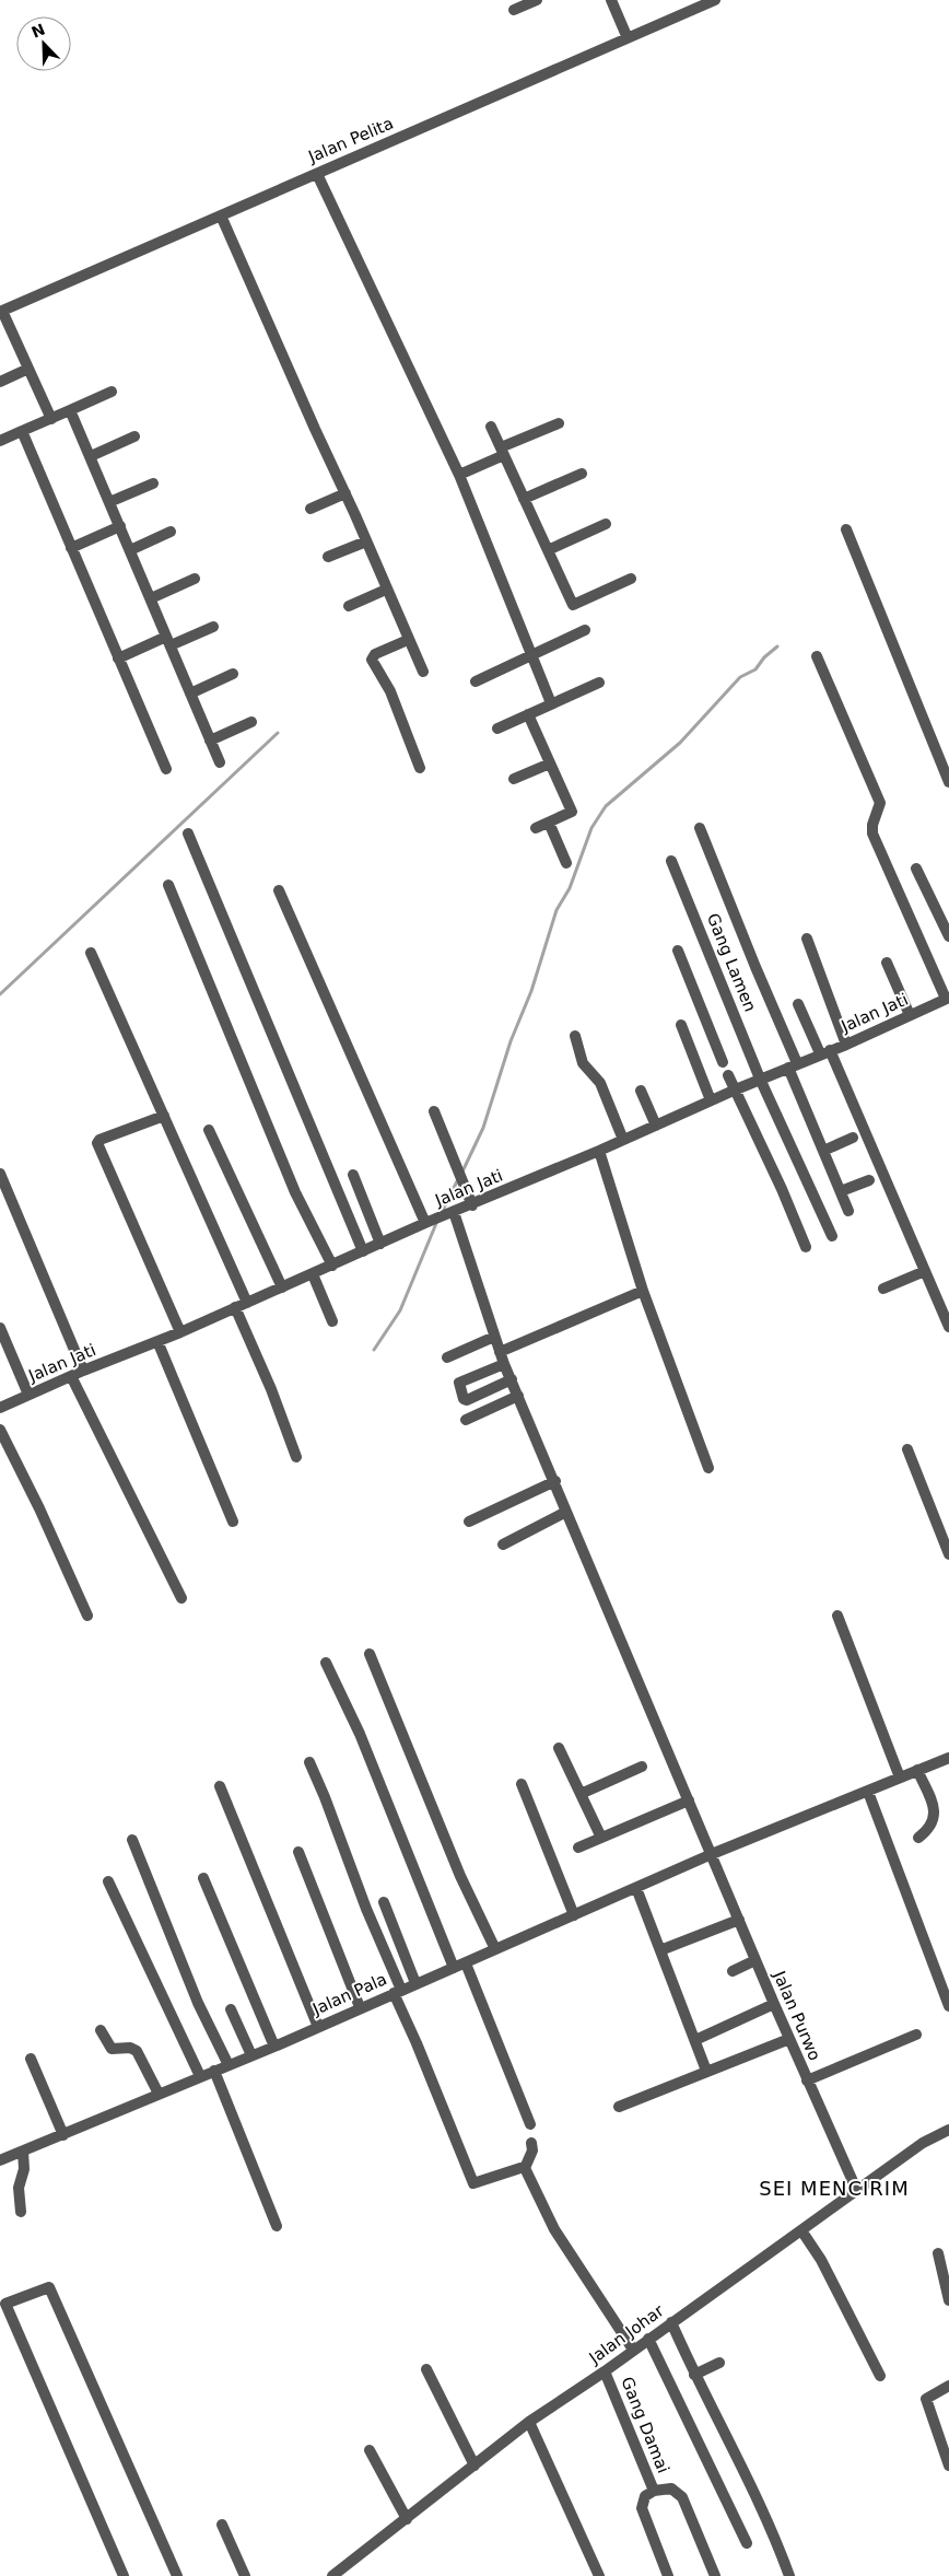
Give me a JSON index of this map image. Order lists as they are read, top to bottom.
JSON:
{
  "streets": {
    "street": [
      "Jalan Pelita",
      "Gang Lamen",
      "Jalan Jati",
      "Jalan Pala",
      "Jalan Purwo",
      "Jalan Johar",
      "Gang Damai"
    ]
  },
  "crossings": [
    ["Gang Lamen", "Jalan Jati"],
    ["Jalan Jati", "Jalan Purwo"],
    ["Jalan Pala", "Jalan Purwo"],
    ["Jalan Purwo", "Jalan Johar"],
    ["Jalan Johar", "Gang Damai"]
  ],
  "districts": ["SEI MENCIRIM"],
  "north": "top left"
}
